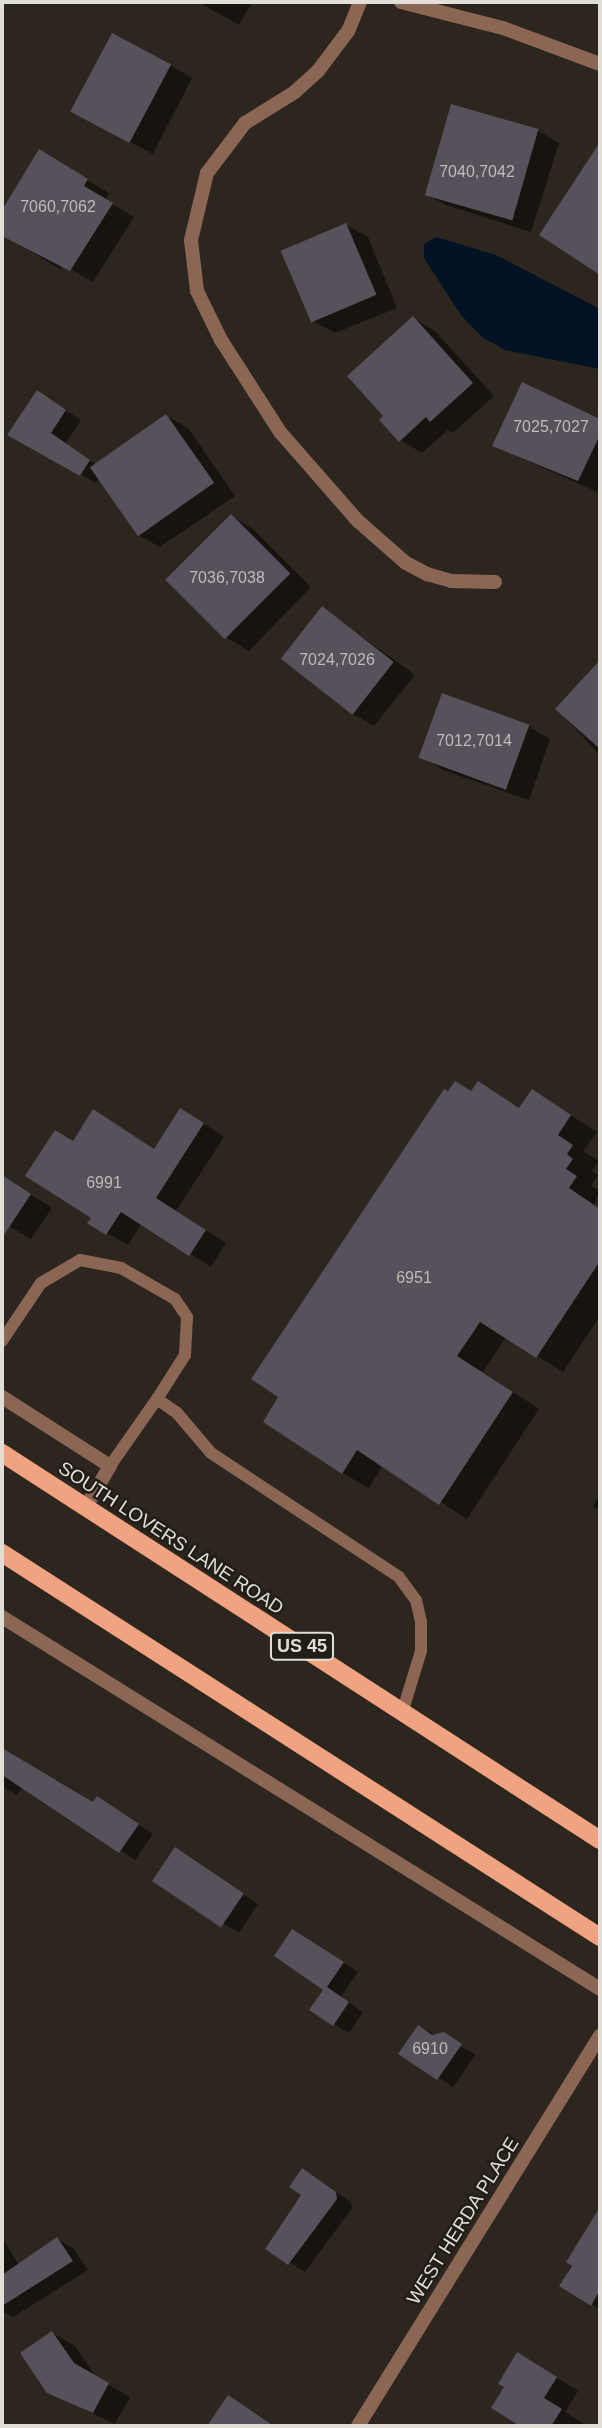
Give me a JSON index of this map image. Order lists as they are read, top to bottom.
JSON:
{
  "streets": {
    "main road": ["SOUTH LOVERS LANE ROAD", "US 45"],
    "street": ["WEST HERDA PLACE"]
  },
  "house_numbers": [
    "7040,7042",
    "7060,7062",
    "7025,7027",
    "7036,7038",
    "7024,7026",
    "7012,7014",
    "6991",
    "6951",
    "6910"
  ]
}
